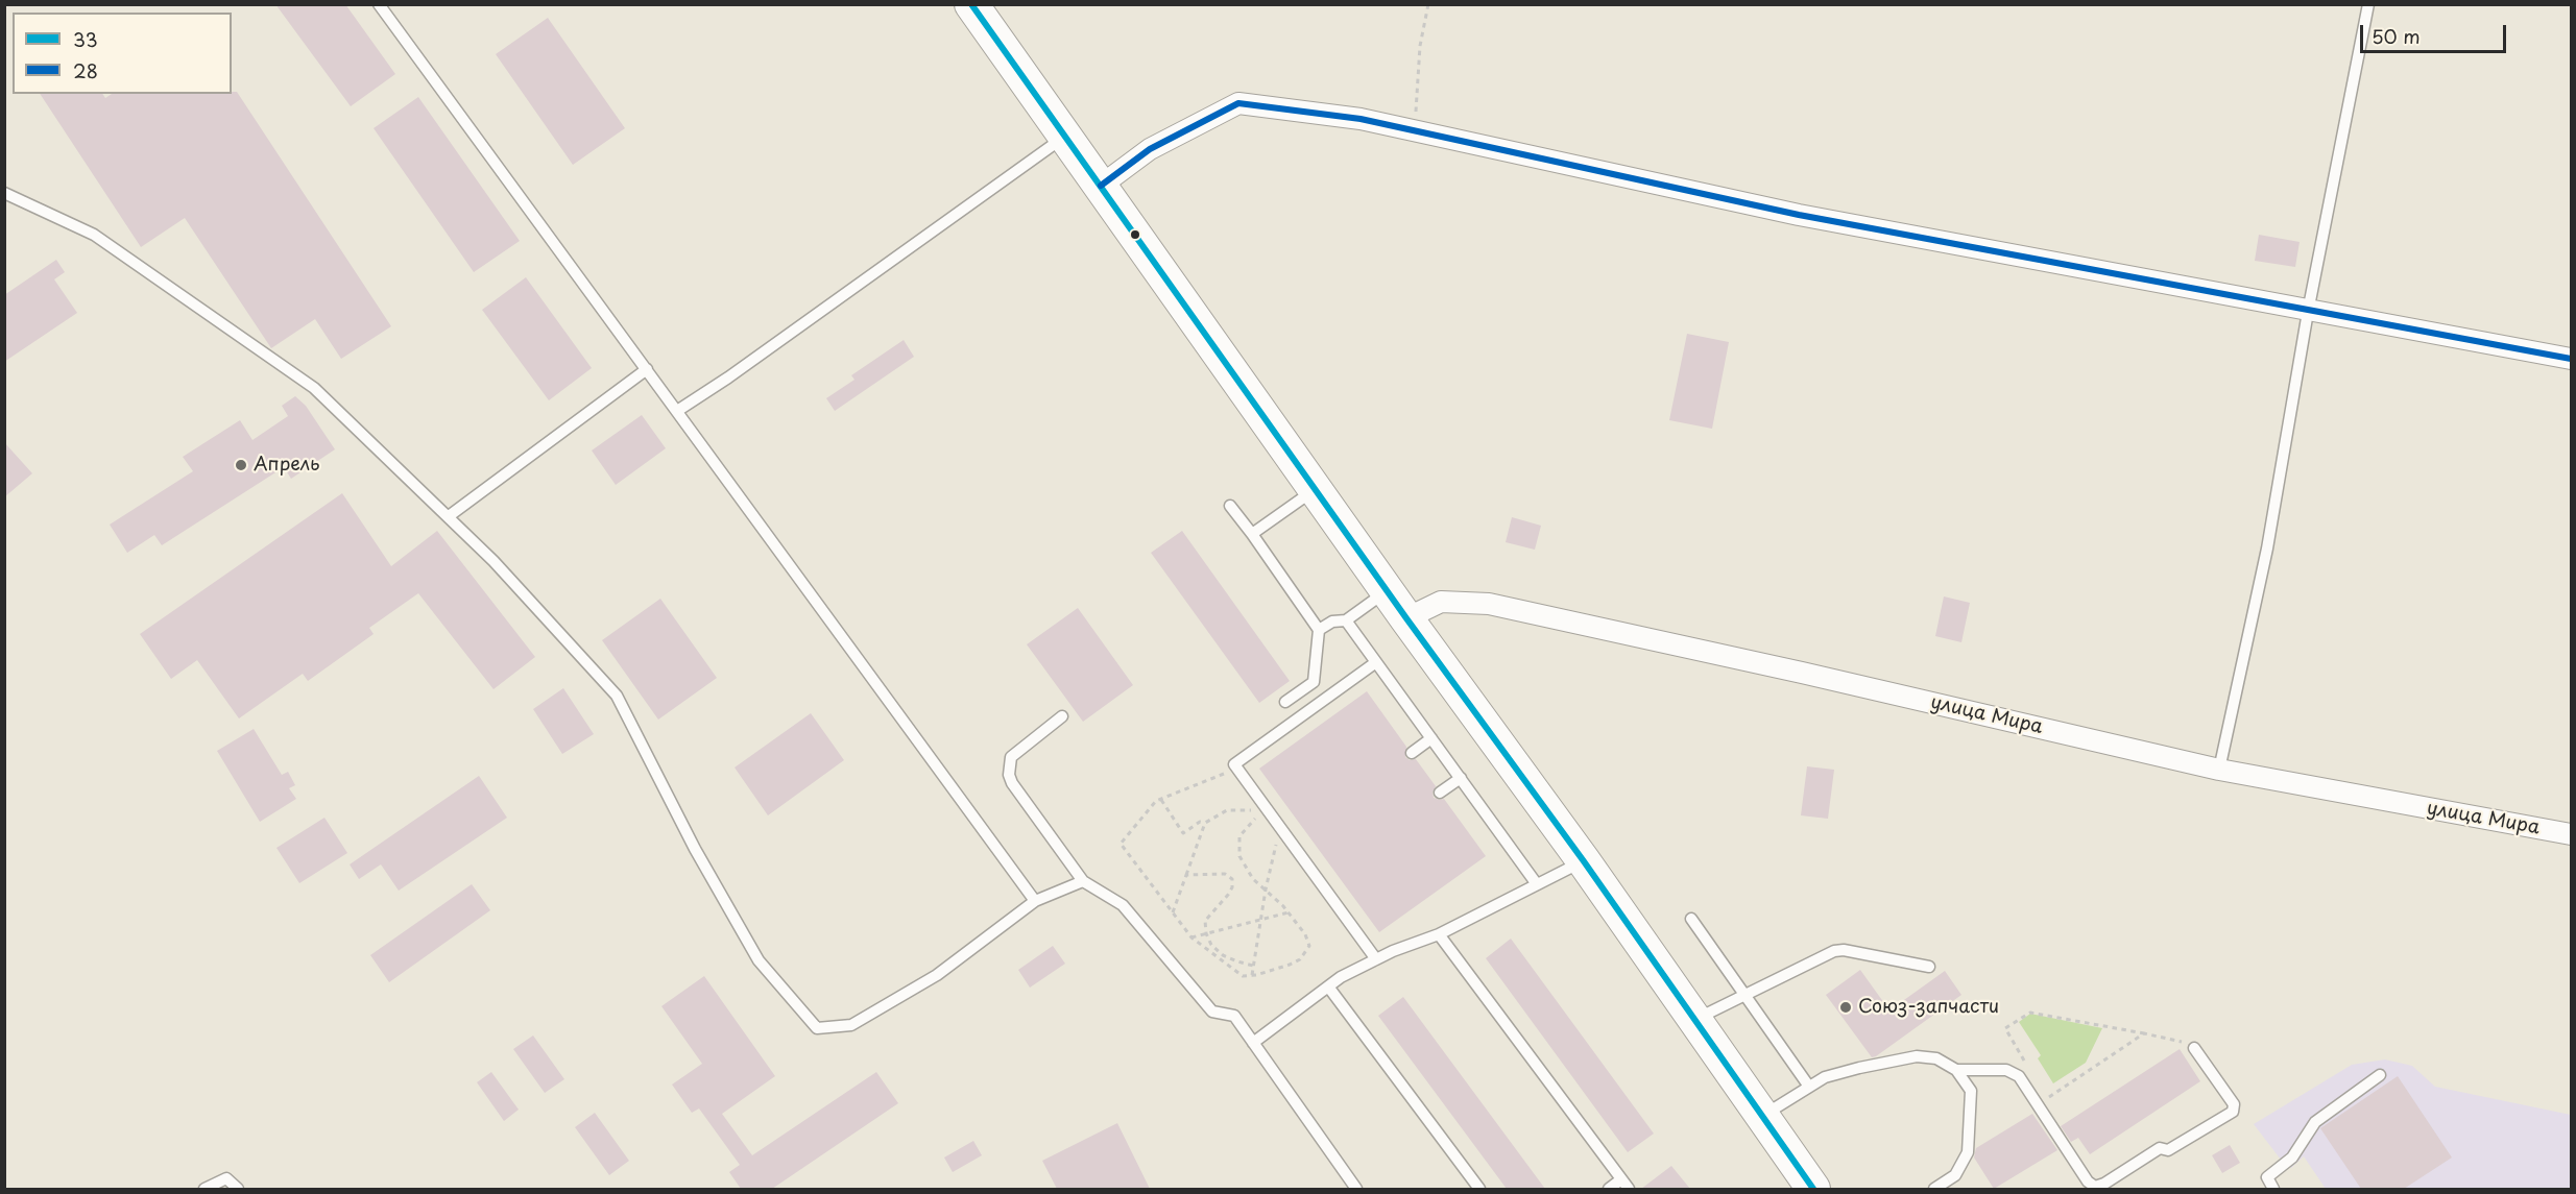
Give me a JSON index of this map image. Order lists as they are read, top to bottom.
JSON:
{
  "streets": {
    "street": ["улица Мира"]
  },
  "places": ["Апрель", "Союз-запчасти"],
  "lines": ["transit line 33", "transit line 28"],
  "legend": ["33", "28"],
  "scale_bar": "50 m"
}
